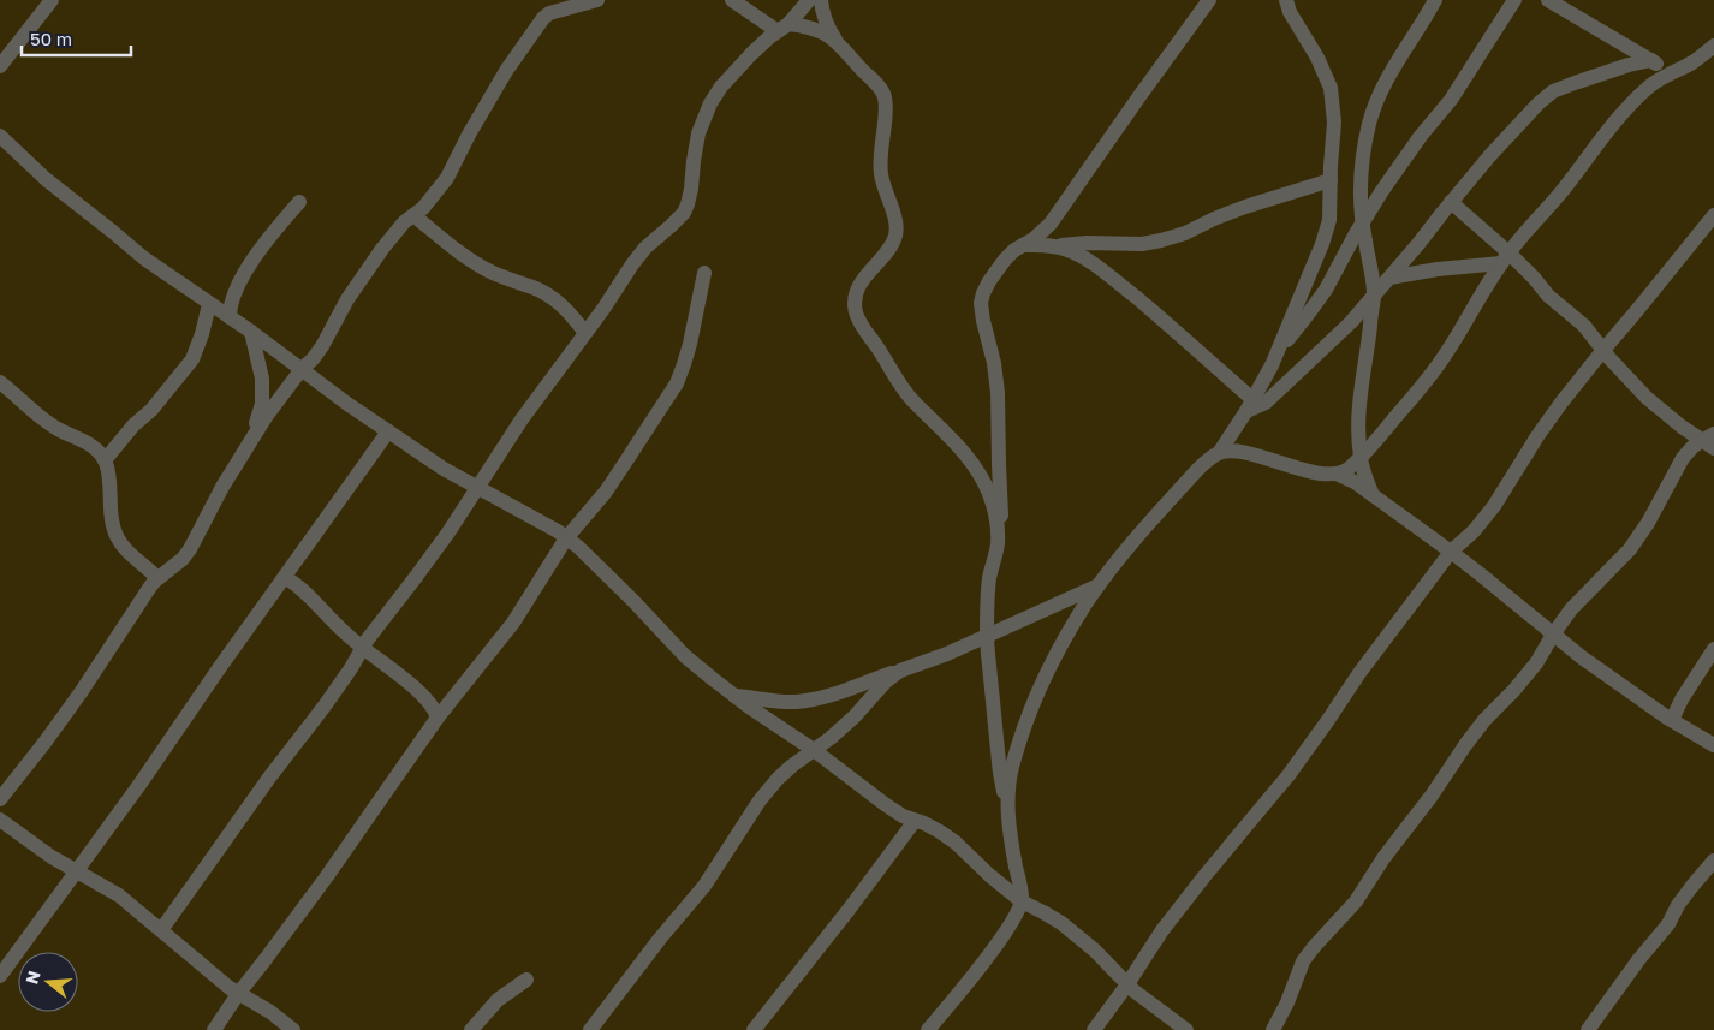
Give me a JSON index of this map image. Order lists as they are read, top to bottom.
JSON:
{
  "scale_bar": "50 m",
  "north": "left"
}
